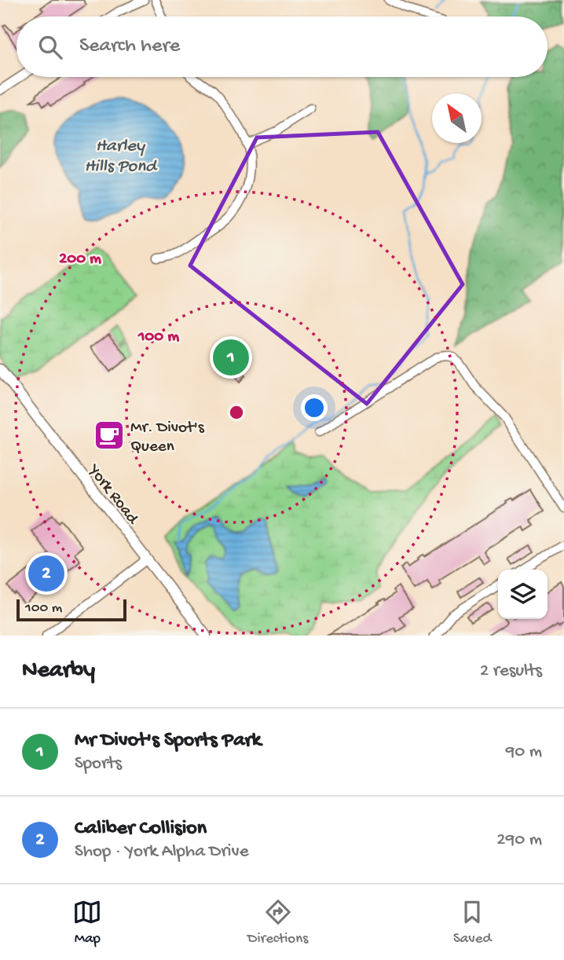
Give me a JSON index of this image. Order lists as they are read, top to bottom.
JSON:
{
  "streets": {
    "street": ["York Road"]
  },
  "water": ["Harley Hills Pond"],
  "places": {
    "cafe": ["Mr. Divot's Queen"]
  },
  "scale_bar": "100 m",
  "north": "top left",
  "page": {
    "search": "Search here",
    "pins": ["1", "2"],
    "scale": "100 m",
    "heading": ["Nearby", "2 results"],
    "list": [
      {
        "mark": "1",
        "name": "Mr Divot's Sports Park",
        "note": "Sports",
        "value": "90 m"
      },
      {
        "mark": "2",
        "name": "Caliber Collision",
        "note": "Shop · York Alpha Drive",
        "value": "290 m"
      }
    ],
    "nav": ["Map", "Directions", "Saved"]
  },
  "rings": ["200 m", "100 m"]
}
